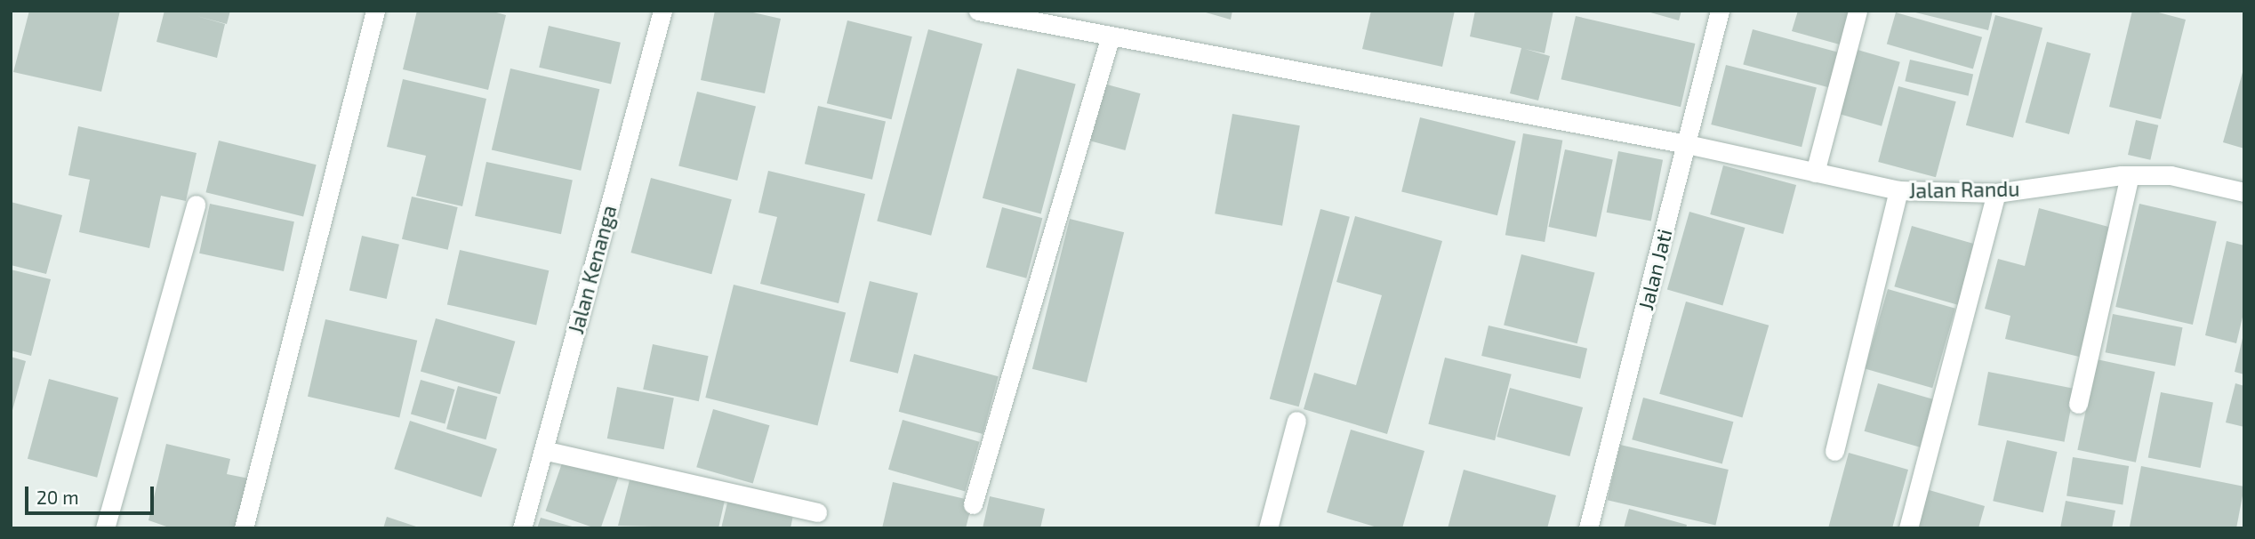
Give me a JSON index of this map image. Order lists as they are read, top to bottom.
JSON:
{
  "streets": {
    "street": ["Jalan Randu", "Jalan Kenanga", "Jalan Jati"]
  },
  "crossings": [
    ["Jalan Randu", "Jalan Jati"]
  ],
  "scale_bar": "20 m"
}
